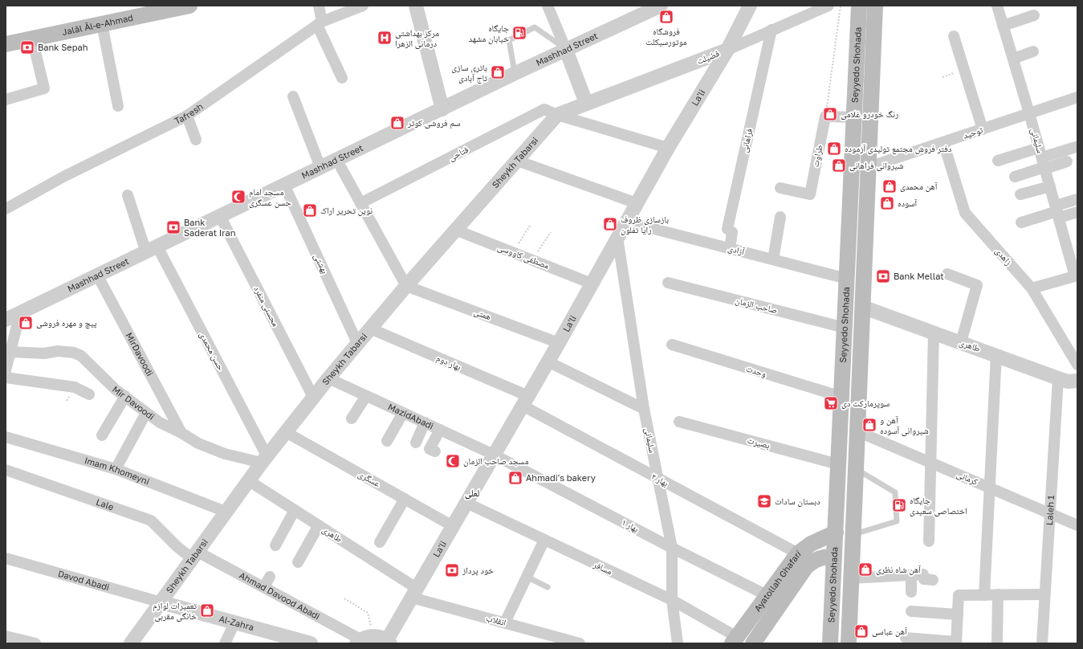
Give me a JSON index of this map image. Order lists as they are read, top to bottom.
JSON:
{
  "streets": {
    "main road": ["Jalāl Āl-e-Ahmad", "Seyyedo Shohada", "Ayatollah Ghafari"],
    "street": [
      "Mashhad Street",
      "فضیلت",
      "La'li",
      "Tafresh",
      "توحید",
      "فراهانی",
      "سلیمانی",
      "فتاحی",
      "طراوت",
      "Sheykh Tabarsi",
      "آزادی",
      "مصطفی کاووسی",
      "زاهدی",
      "بهشتی",
      "صاحب الزمان",
      "محسنی منفرد",
      "همتی",
      "طاهری",
      "حسن محمدی",
      "MirDavoodi",
      "بهار دوم",
      "وحدت",
      "Mir Davoodi",
      "MazidAbadi",
      "بصیرت",
      "Imam Khomeyni",
      "کرمانی",
      "عسگری",
      "بهار ۲",
      "Lale",
      "Laleh 1",
      "بهار ۱",
      "مسافر",
      "Davod Abadi",
      "Ahmad Davood Abadi",
      "انقلاب",
      "Al-Zahra"
    ]
  },
  "crossings": [
    ["Mashhad Street", "بهشتی"],
    ["Mashhad Street", "محسنی منفرد"],
    ["Mashhad Street", "حسن محمدی"],
    ["Mashhad Street", "MirDavoodi"],
    ["فضیلت", "La'li"],
    ["فضیلت", "فراهانی"],
    ["فضیلت", "Sheykh Tabarsi"],
    ["Seyyedo Shohada", "توحید"],
    ["Seyyedo Shohada", "آزادی"],
    ["Seyyedo Shohada", "صاحب الزمان"],
    ["Seyyedo Shohada", "طاهری"],
    ["Seyyedo Shohada", "وحدت"],
    ["Seyyedo Shohada", "بصیرت"],
    ["Seyyedo Shohada", "کرمانی"],
    ["Seyyedo Shohada", "Ayatollah Ghafari"],
    ["La'li", "سلیمانی"],
    ["La'li", "آزادی"],
    ["La'li", "مصطفی کاووسی"],
    ["La'li", "همتی"],
    ["La'li", "طاهری"],
    ["La'li", "بهار دوم"],
    ["La'li", "MazidAbadi"],
    ["La'li", "عسگری"],
    ["La'li", "بهار ۲"],
    ["La'li", "بهار ۱"],
    ["La'li", "مسافر"],
    ["La'li", "Ahmad Davood Abadi"],
    ["La'li", "انقلاب"],
    ["توحید", "سلیمانی"],
    ["توحید", "زاهدی"],
    ["فراهانی", "آزادی"],
    ["سلیمانی", "بهار ۲"],
    ["سلیمانی", "بهار ۱"],
    ["سلیمانی", "مسافر"],
    ["فتاحی", "Sheykh Tabarsi"],
    ["Sheykh Tabarsi", "مصطفی کاووسی"],
    ["Sheykh Tabarsi", "بهشتی"],
    ["Sheykh Tabarsi", "محسنی منفرد"],
    ["Sheykh Tabarsi", "همتی"],
    ["Sheykh Tabarsi", "طاهری"],
    ["Sheykh Tabarsi", "حسن محمدی"],
    ["Sheykh Tabarsi", "بهار دوم"],
    ["Sheykh Tabarsi", "Mir Davoodi"],
    ["Sheykh Tabarsi", "MazidAbadi"],
    ["Sheykh Tabarsi", "Imam Khomeyni"],
    ["Sheykh Tabarsi", "عسگری"],
    ["Sheykh Tabarsi", "Lale"],
    ["Sheykh Tabarsi", "Davod Abadi"],
    ["Sheykh Tabarsi", "Ahmad Davood Abadi"],
    ["Sheykh Tabarsi", "Al-Zahra"],
    ["طاهری", "Laleh 1"],
    ["طاهری", "انقلاب"],
    ["حسن محمدی", "Mir Davoodi"],
    ["MirDavoodi", "Mir Davoodi"],
    ["بهار دوم", "بهار ۲"],
    ["MazidAbadi", "بهار ۱"],
    ["کرمانی", "Laleh 1"],
    ["بهار ۲", "Ayatollah Ghafari"],
    ["Lale", "Ahmad Davood Abadi"],
    ["بهار ۱", "Ayatollah Ghafari"],
    ["مسافر", "Ayatollah Ghafari"],
    ["Davod Abadi", "Al-Zahra"]
  ],
  "districts": ["لعلی"],
  "places": {
    "shop": [
      "فروشگاه موتورسیکلت",
      "باتری سازی تاج آبادی",
      "رنگ خودرو غلامی",
      "سم فروشی کوثر",
      "دفتر فروش مجتمع تولیدی آزموده",
      "شیروانی فراهانی",
      "آهن محمدی",
      "آسوده",
      "نوین تحریر اراک",
      "بازسازی ظروف رایا تفلون",
      "پیچ و مهره فروشی",
      "آهن و شیروانی آسوده",
      "Ahmadi's bakery",
      "آهن شاه نظری",
      "تعمیرات لوازم خانگی مقربی",
      "آهن عباسی"
    ],
    "fuel station": ["جایگاه خیابان مشهد", "جایگاه اختصاصی سعیدی"],
    "hospital": ["مرکز بهداشتی درمانی الزهرا"],
    "bank": [
      "Bank Sepah",
      "Bank Saderat Iran",
      "Bank Mellat",
      "خود پرداز"
    ],
    "mosque": ["مسجد امام حسن عسگری", "مسجد صاحب الزمان"],
    "supermarket": ["سوپرمارکت دی"],
    "school or university": ["دبستان سادات"]
  }
}
